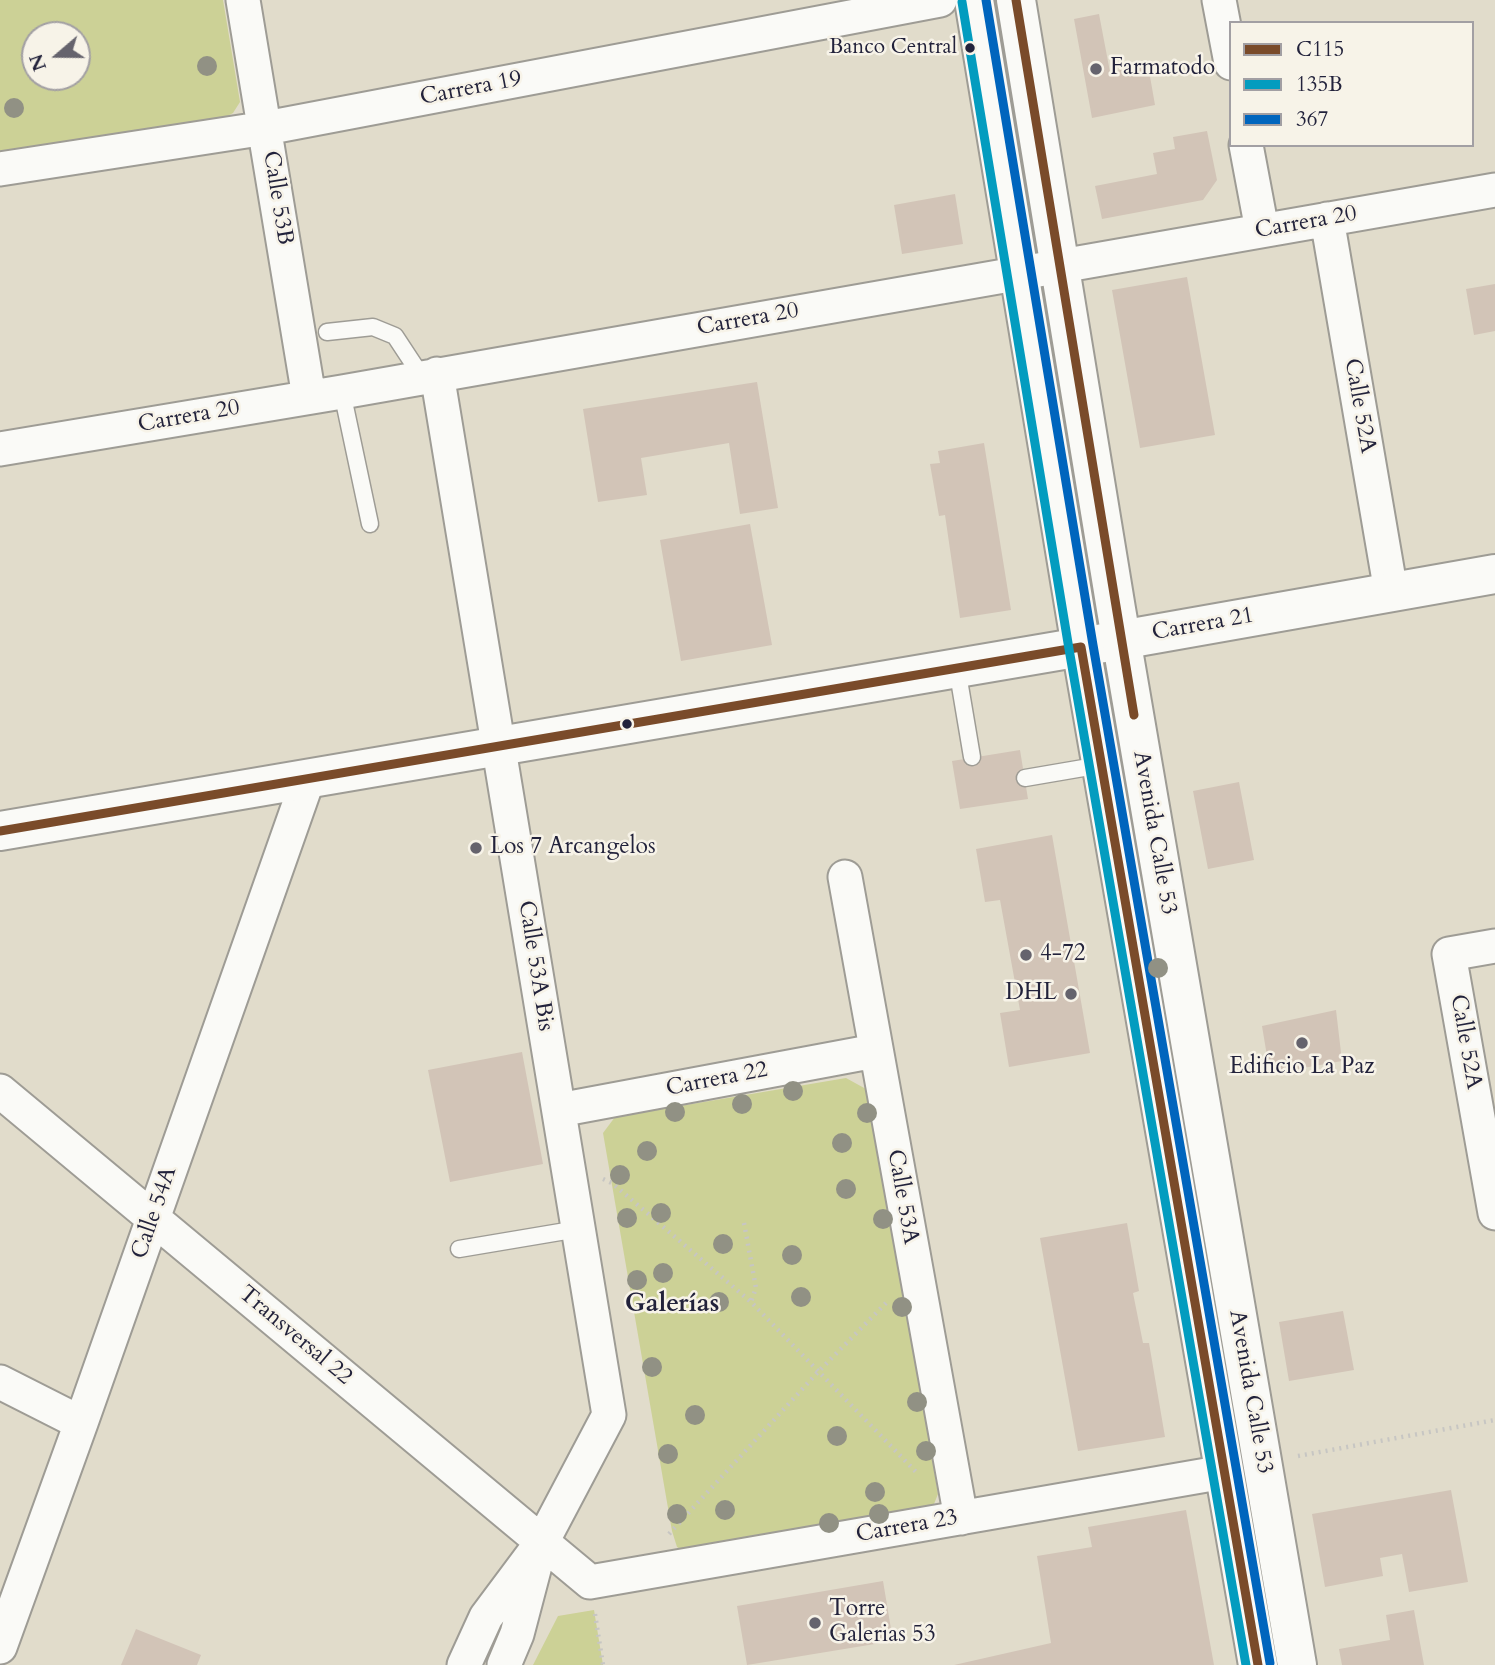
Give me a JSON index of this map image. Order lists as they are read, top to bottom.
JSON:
{
  "streets": {
    "main road": ["Carrera 21", "Avenida Calle 53"],
    "street": [
      "Carrera 19",
      "Calle 53B",
      "Carrera 20",
      "Calle 52A",
      "Calle 53A Bis",
      "Carrera 22",
      "Calle 53A",
      "Calle 54A",
      "Transversal 22",
      "Carrera 23"
    ]
  },
  "crossings": [
    ["Carrera 19", "Calle 53B"],
    ["Calle 53B", "Carrera 20"],
    ["Carrera 20", "Calle 52A"],
    ["Carrera 20", "Avenida Calle 53"],
    ["Carrera 20", "Calle 53A Bis"],
    ["Calle 52A", "Carrera 21"],
    ["Carrera 21", "Avenida Calle 53"],
    ["Carrera 21", "Calle 53A Bis"],
    ["Carrera 21", "Calle 54A"],
    ["Avenida Calle 53", "Carrera 23"],
    ["Calle 53A Bis", "Carrera 22"],
    ["Calle 53A Bis", "Transversal 22"],
    ["Carrera 22", "Calle 53A"],
    ["Calle 53A", "Carrera 23"],
    ["Calle 54A", "Transversal 22"],
    ["Transversal 22", "Carrera 23"]
  ],
  "districts": ["Galerías"],
  "places": [
    "Banco Central",
    "Farmatodo",
    "Los 7 Arcangelos",
    "4-72",
    "DHL",
    "Edificio La Paz",
    "Torre Galerias 53"
  ],
  "lines": ["transit line C115", "transit line 367", "transit line 135B"],
  "legend": ["C115", "135B", "367"],
  "north": "left"
}
